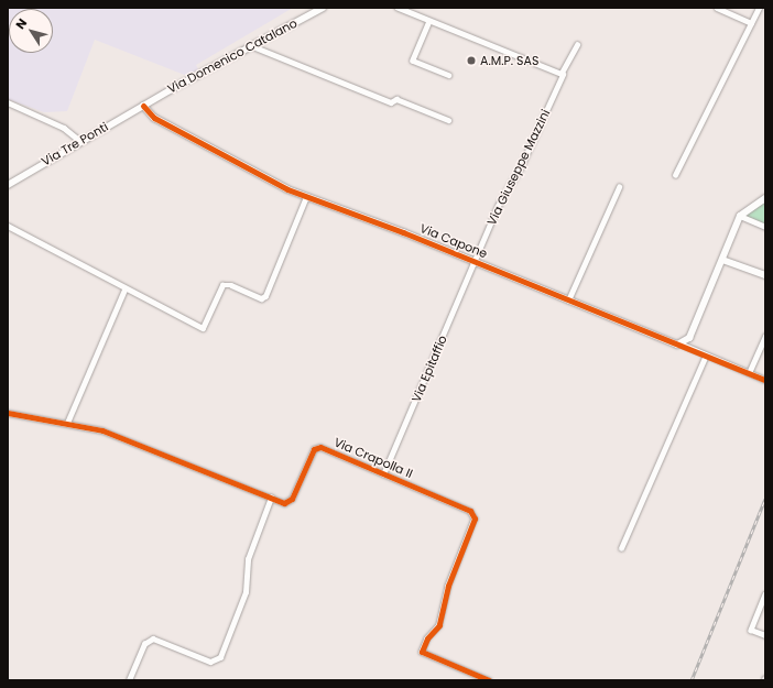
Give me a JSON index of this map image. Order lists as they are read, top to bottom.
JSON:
{
  "streets": {
    "street": [
      "Via Domenico Catalano",
      "Via Tre Ponti",
      "Via Giuseppe Mazzini",
      "Via Capone",
      "Via Epitaffio",
      "Via Crapolla II"
    ]
  },
  "crossings": [
    ["Via Domenico Catalano", "Via Tre Ponti"],
    ["Via Domenico Catalano", "Via Capone"],
    ["Via Tre Ponti", "Via Capone"],
    ["Via Giuseppe Mazzini", "Via Capone"],
    ["Via Giuseppe Mazzini", "Via Epitaffio"],
    ["Via Capone", "Via Epitaffio"],
    ["Via Epitaffio", "Via Crapolla II"]
  ],
  "places": ["A.M.P. SAS"],
  "north": "top left"
}
